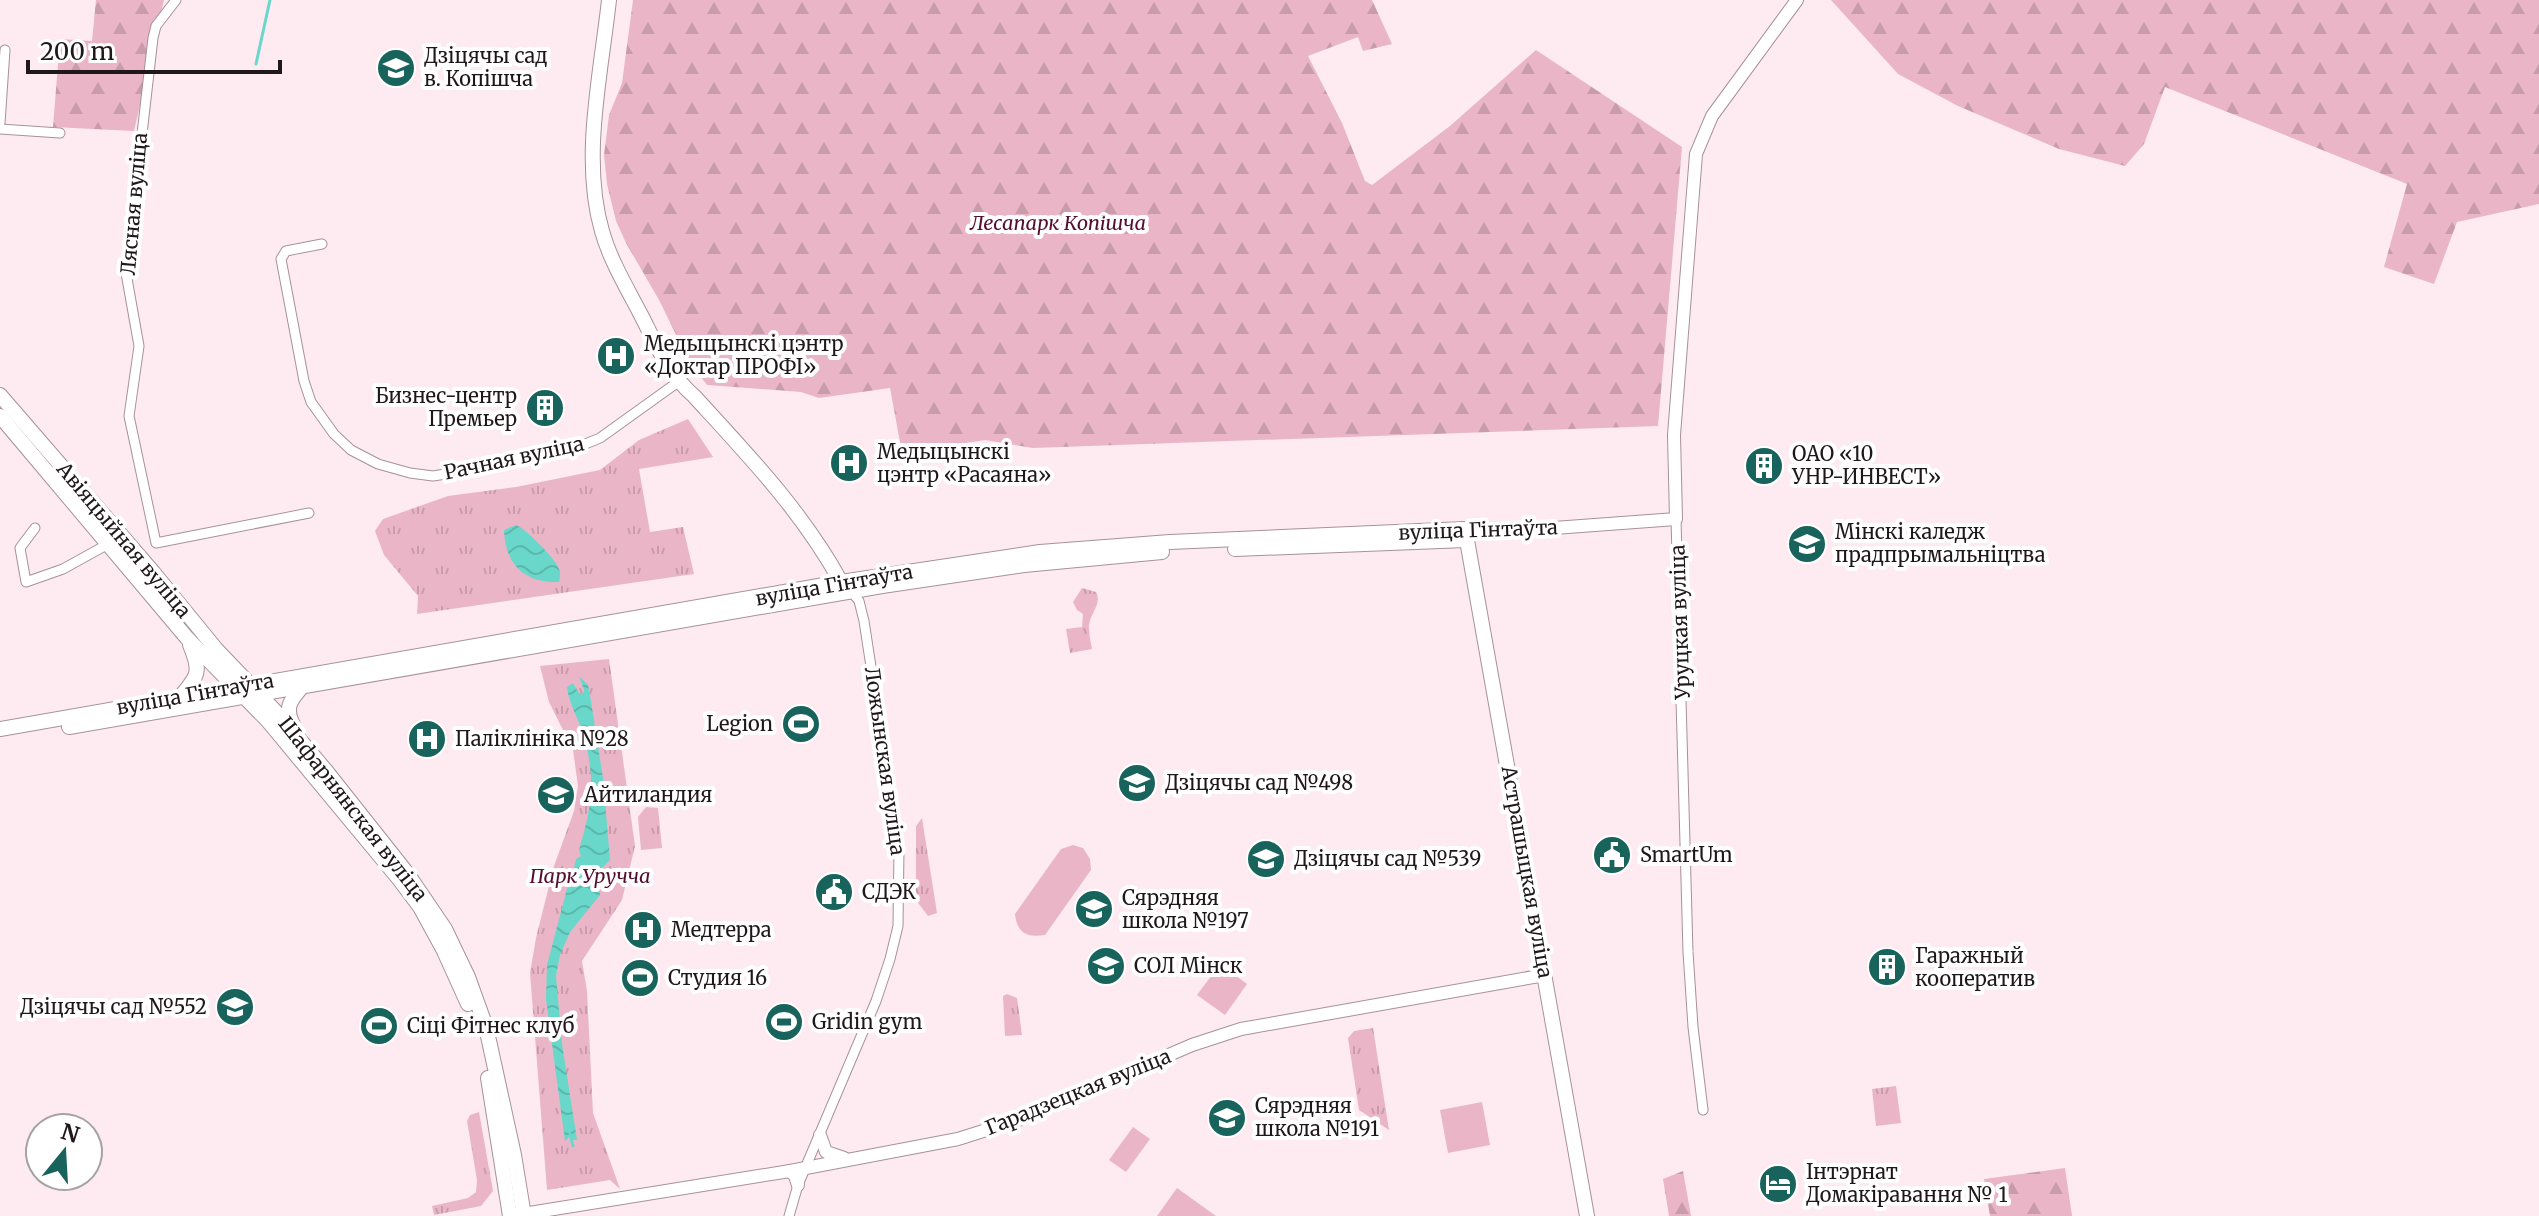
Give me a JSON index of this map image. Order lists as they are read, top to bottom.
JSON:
{
  "streets": {
    "main road": [
      "вуліца Гінтаўта",
      "Авіяцыйная вуліца",
      "Шафарнянская вуліца",
      "Астрашыцкая вуліца"
    ],
    "street": [
      "Лясная вуліца",
      "Рачная вуліца",
      "Уруцкая вуліца",
      "Ложынская вуліца",
      "Гарадзецкая вуліца"
    ]
  },
  "crossings": [
    ["вуліца Гінтаўта", "Авіяцыйная вуліца"],
    ["вуліца Гінтаўта", "Уруцкая вуліца"],
    ["вуліца Гінтаўта", "Ложынская вуліца"],
    ["вуліца Гінтаўта", "Шафарнянская вуліца"],
    ["вуліца Гінтаўта", "Астрашыцкая вуліца"],
    ["Авіяцыйная вуліца", "Шафарнянская вуліца"],
    ["Ложынская вуліца", "Гарадзецкая вуліца"],
    ["Шафарнянская вуліца", "Гарадзецкая вуліца"],
    ["Астрашыцкая вуліца", "Гарадзецкая вуліца"]
  ],
  "parks": ["Лесапарк Копішча", "Парк Уручча"],
  "places": {
    "school or university": [
      "Дзіцячы сад в. Копішча",
      "Мінскі каледж прадпрымальніцтва",
      "Дзіцячы сад №498",
      "Айтиландия",
      "Дзіцячы сад №539",
      "Сярэдняя школа №197",
      "СОЛ Мінск",
      "Дзіцячы сад №552",
      "Сярэдняя школа №191"
    ],
    "hospital": [
      "Медыцынскі цэнтр «Доктар ПРОФІ»",
      "Медыцынскі цэнтр «Расаяна»",
      "Паліклініка №28",
      "Медтерра"
    ],
    "building": ["Бизнес-центр Премьер", "ОАО «10 УНР-ИНВЕСТ»", "Гаражный кооператив"],
    "sports": [
      "Legion",
      "Студия 16",
      "Gridin gym",
      "Сіці Фітнес клуб"
    ],
    "public building": ["SmartUm", "СДЭК"],
    "hotel": ["Інтэрнат Домакіравання № 1"]
  },
  "scale_bar": "200 m",
  "north": "top"
}
